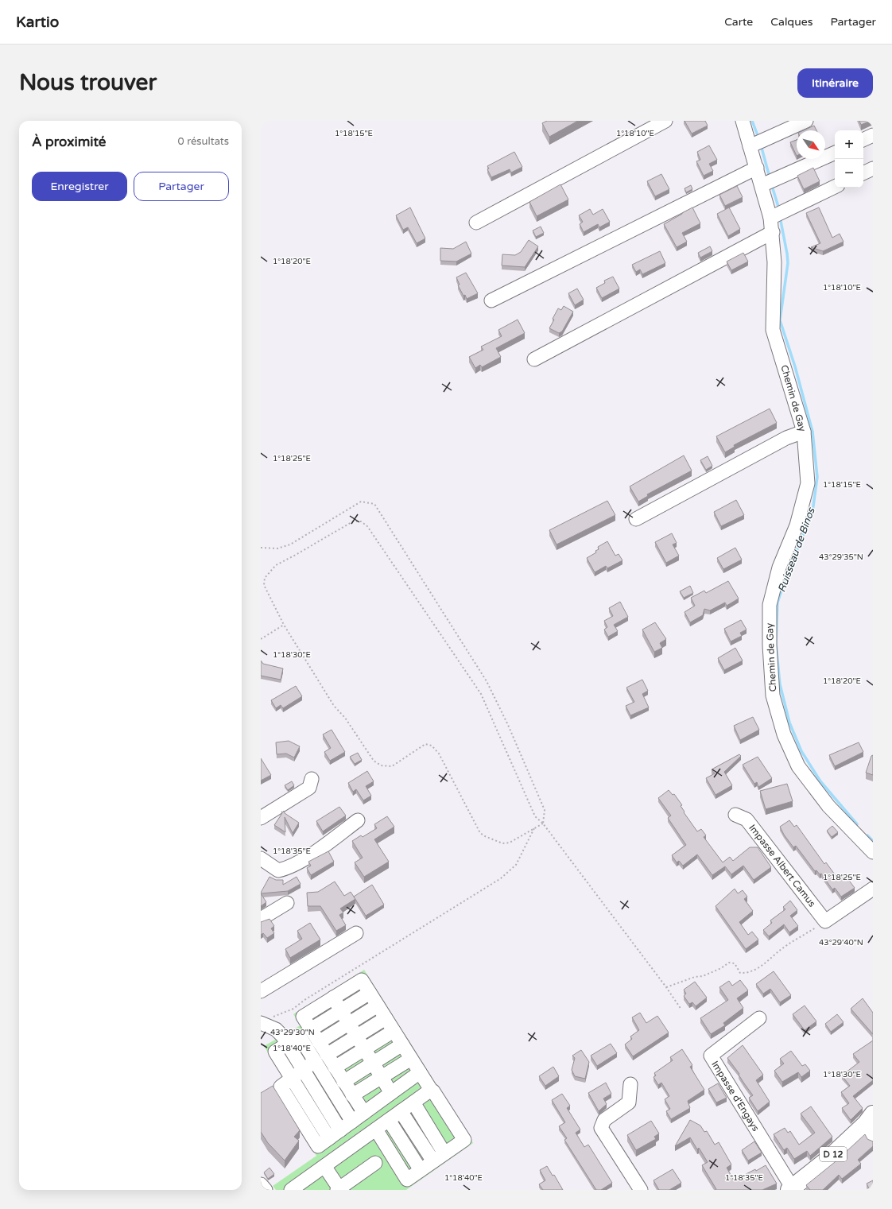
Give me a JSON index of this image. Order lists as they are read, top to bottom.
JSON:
{
  "streets": {
    "main road": ["D 12"],
    "street": ["Chemin de Gay", "Impasse Albert Camus", "Impasse d'Engays"]
  },
  "crossings": [
    ["Impasse d'Engays", "D 12"]
  ],
  "water": ["Ruisseau de Binos"],
  "north": "bottom right",
  "page": {
    "header": "Kartio",
    "nav": ["Carte", "Calques", "Partager"],
    "buttons": [
      "Itinéraire",
      ["Enregistrer", "Partager"]
    ],
    "title": "Nous trouver",
    "heading": ["À proximité", "0 résultats"],
    "map_buttons": ["+", "−"]
  },
  "coordinates": [
    "1°18'15\"E",
    "1°18'10\"E",
    "1°18'20\"E",
    "1°18'25\"E",
    "43°29'35\"N",
    "1°18'30\"E",
    "1°18'35\"E",
    "43°29'40\"N",
    "43°29'30\"N",
    "1°18'40\"E"
  ]
}
